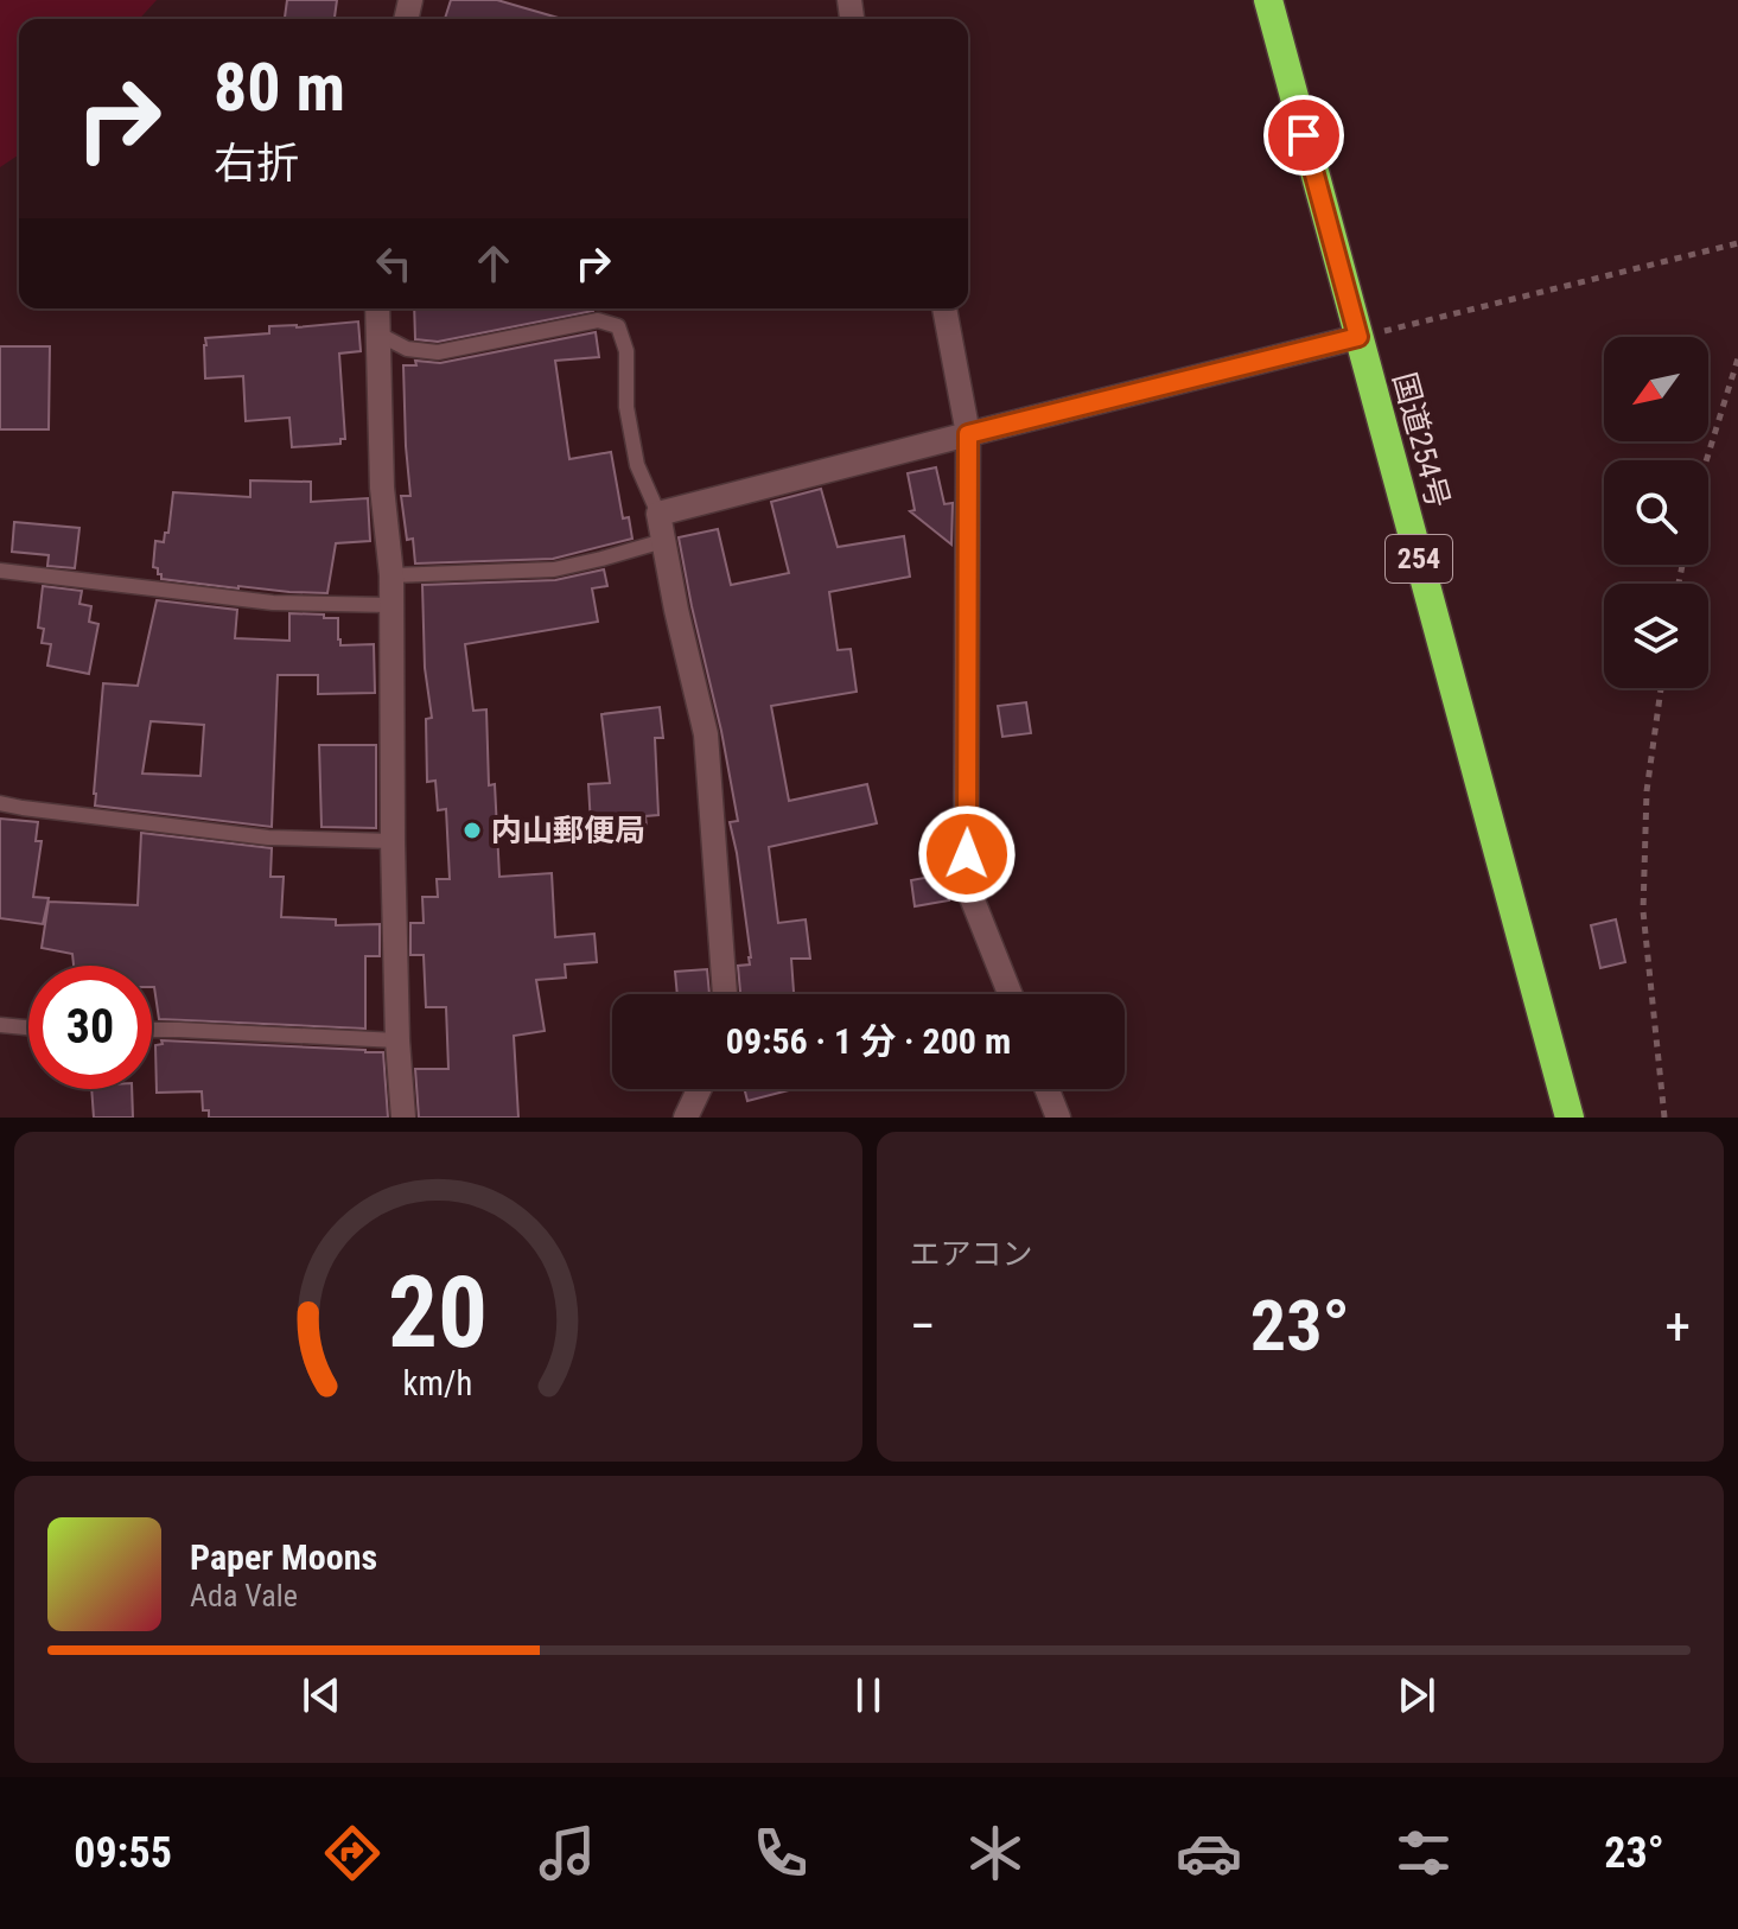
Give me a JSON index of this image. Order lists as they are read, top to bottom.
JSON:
{
  "streets": {
    "highway": ["国道254号", "254"]
  },
  "places": ["内山郵便局"],
  "north": "bottom left",
  "page": {
    "turn": ["80 m", "右折"],
    "limit": "30",
    "trip": "09:56 · 1 分 · 200 m",
    "tile": "エアコン",
    "heat": ["−", "23°", "+"],
    "song": ["Paper Moons", "Ada Vale"],
    "tabs": ["09:55", "23°"],
    "gauge": ["20", "km/h"]
  }
}
